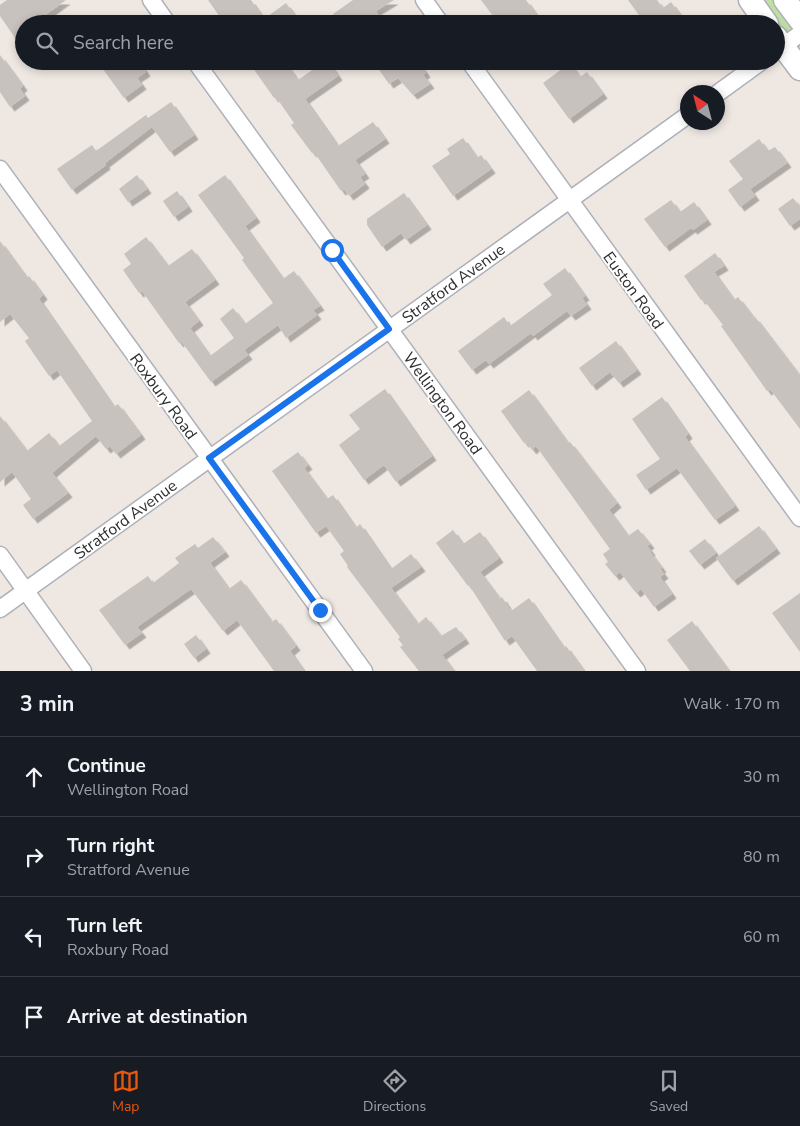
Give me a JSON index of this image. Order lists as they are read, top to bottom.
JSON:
{
  "streets": {
    "street": [
      "Stratford Avenue",
      "Euston Road",
      "Roxbury Road",
      "Wellington Road"
    ]
  },
  "crossings": [
    ["Stratford Avenue", "Euston Road"],
    ["Stratford Avenue", "Roxbury Road"],
    ["Stratford Avenue", "Wellington Road"]
  ],
  "north": "top left",
  "page": {
    "search": "Search here",
    "heading": ["3 min", "Walk · 170 m"],
    "list": [
      ["Continue", "Wellington Road", "30 m"],
      ["Turn right", "Stratford Avenue", "80 m"],
      ["Turn left", "Roxbury Road", "60 m"],
      "Arrive at destination"
    ],
    "nav": ["Map", "Directions", "Saved"]
  }
}
